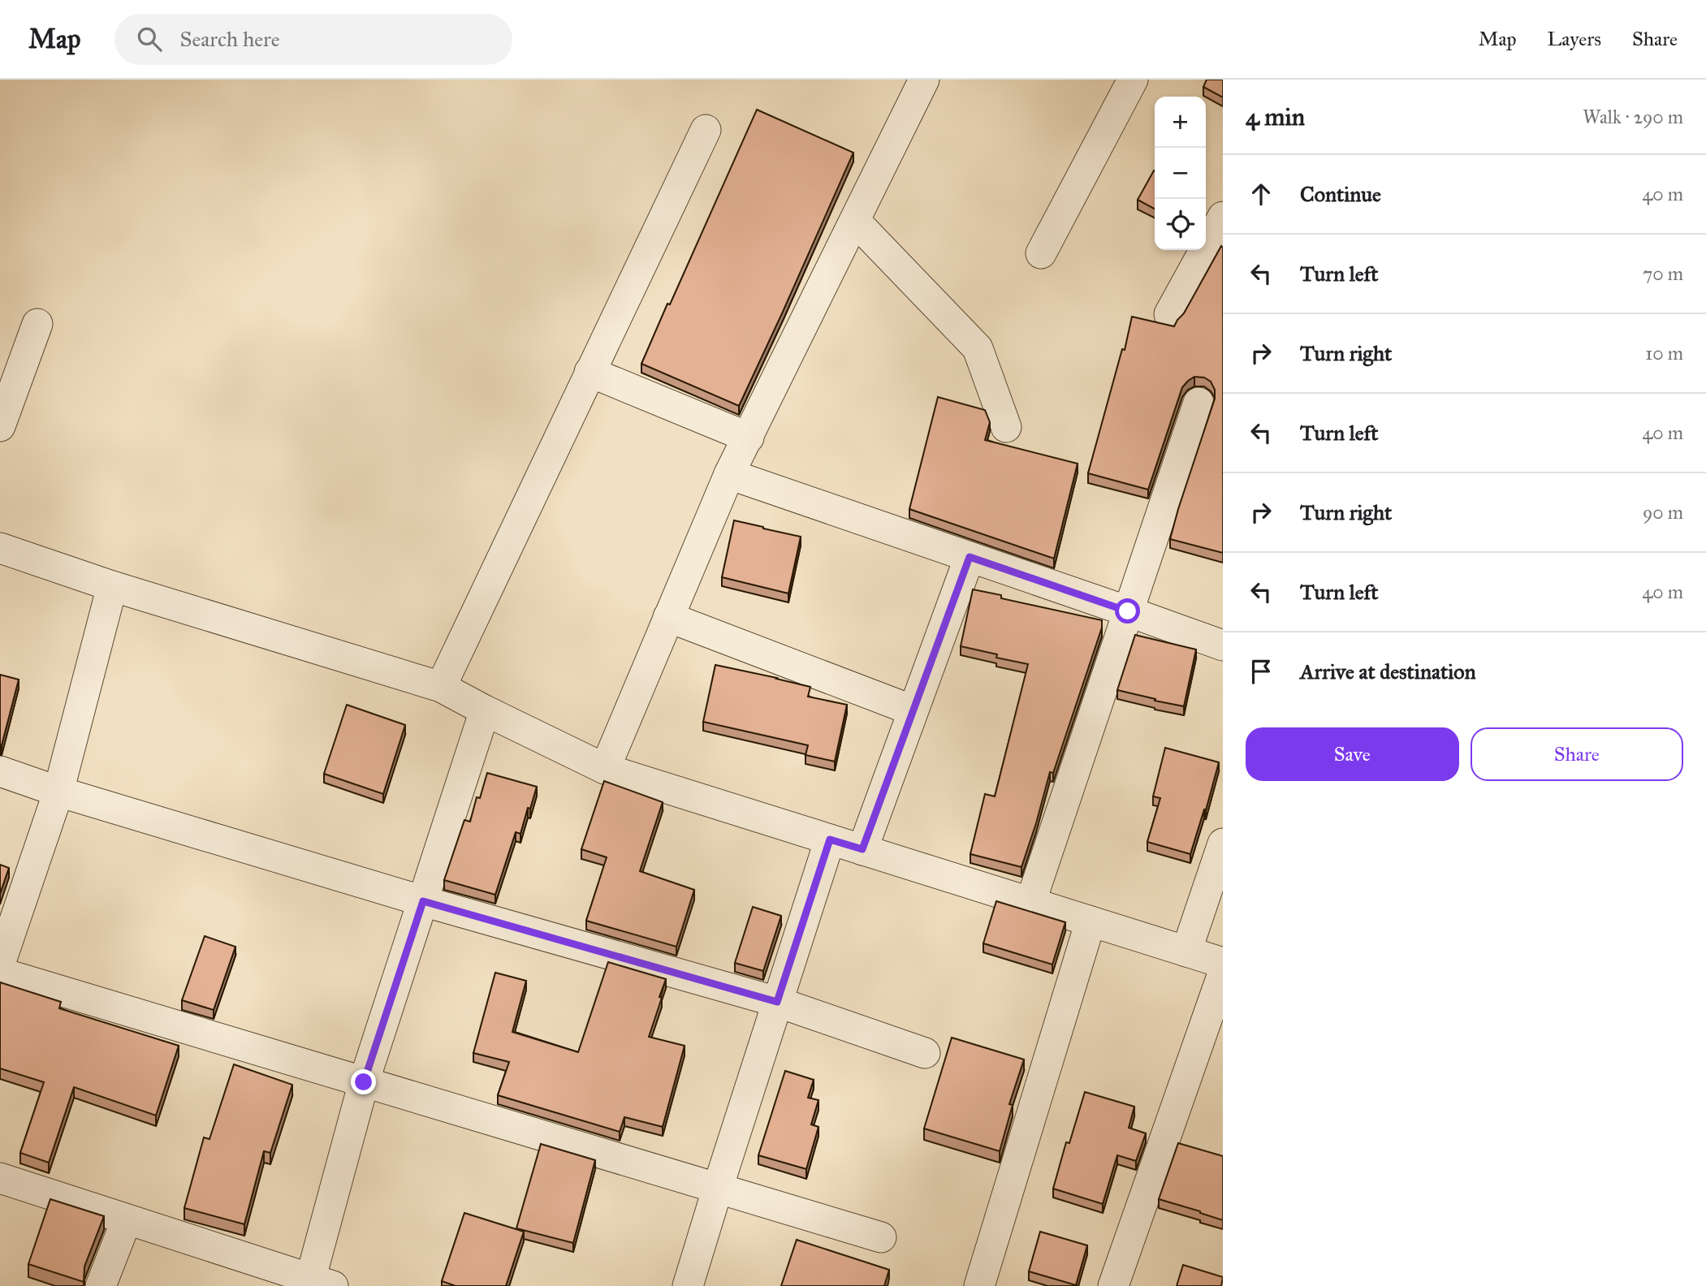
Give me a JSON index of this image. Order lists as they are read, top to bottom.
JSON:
{
  "page": {
    "header": "Map",
    "search": "Search here",
    "nav": ["Map", "Layers", "Share"],
    "heading": ["4 min", "Walk · 290 m"],
    "map_buttons": ["+", "−"],
    "list": [
      ["Continue", "40 m"],
      ["Turn left", "70 m"],
      ["Turn right", "10 m"],
      ["Turn left", "40 m"],
      ["Turn right", "90 m"],
      ["Turn left", "40 m"],
      "Arrive at destination"
    ],
    "buttons": ["Save", "Share"]
  }
}
